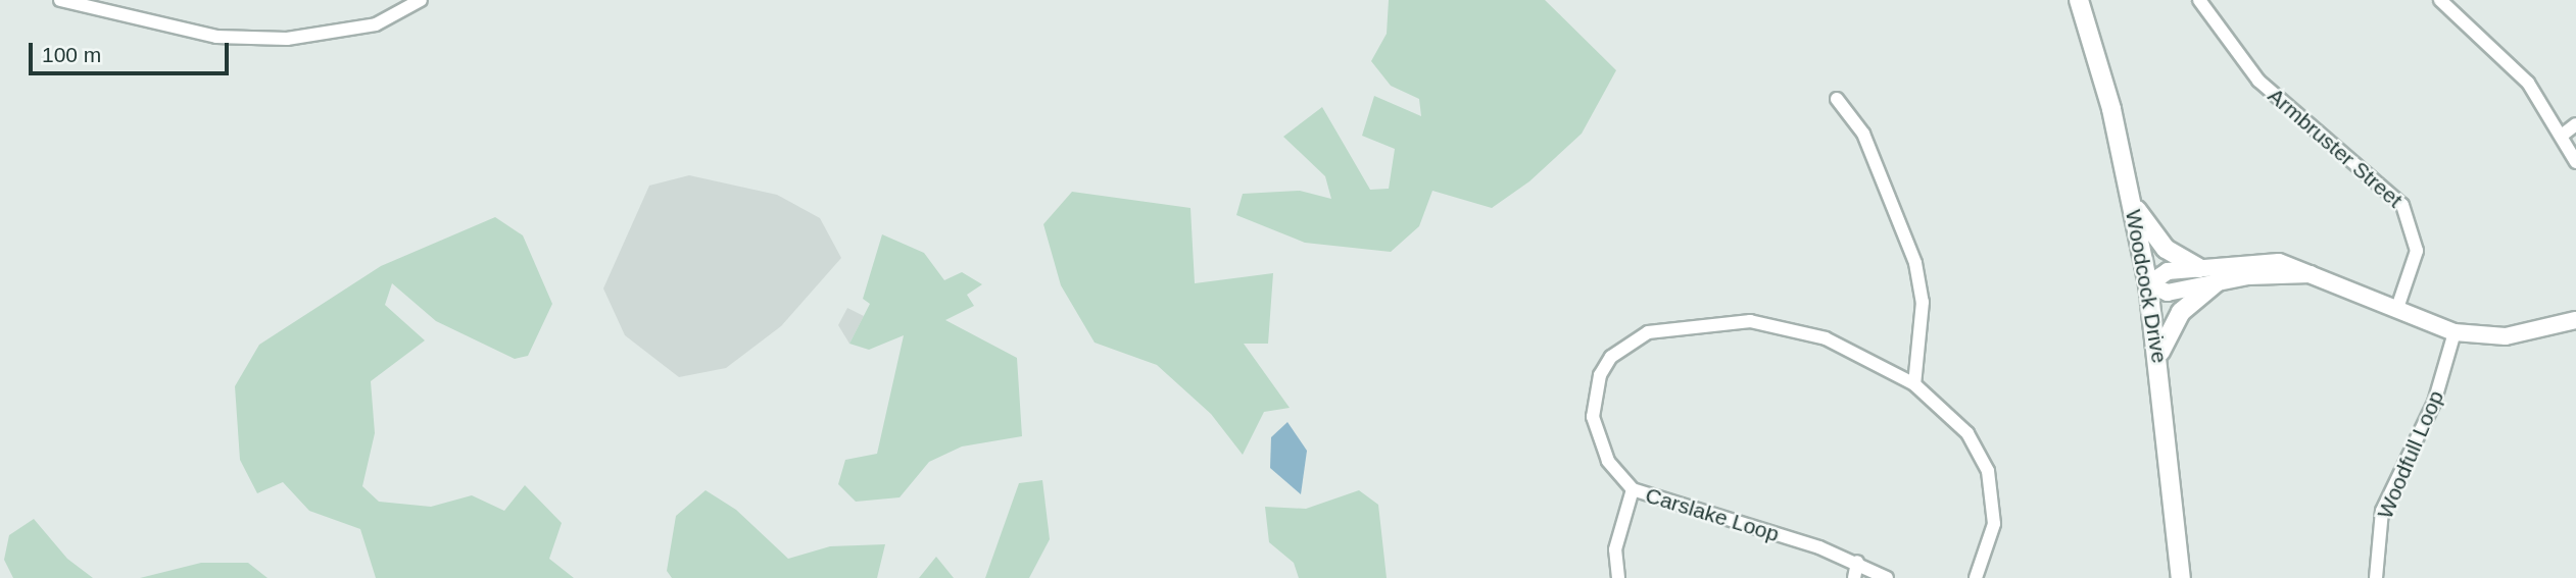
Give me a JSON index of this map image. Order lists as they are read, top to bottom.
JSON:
{
  "streets": {
    "main road": ["Woodcock Drive"],
    "street": ["Armbruster Street", "Woodfull Loop", "Carslake Loop"]
  },
  "scale_bar": "100 m"
}
